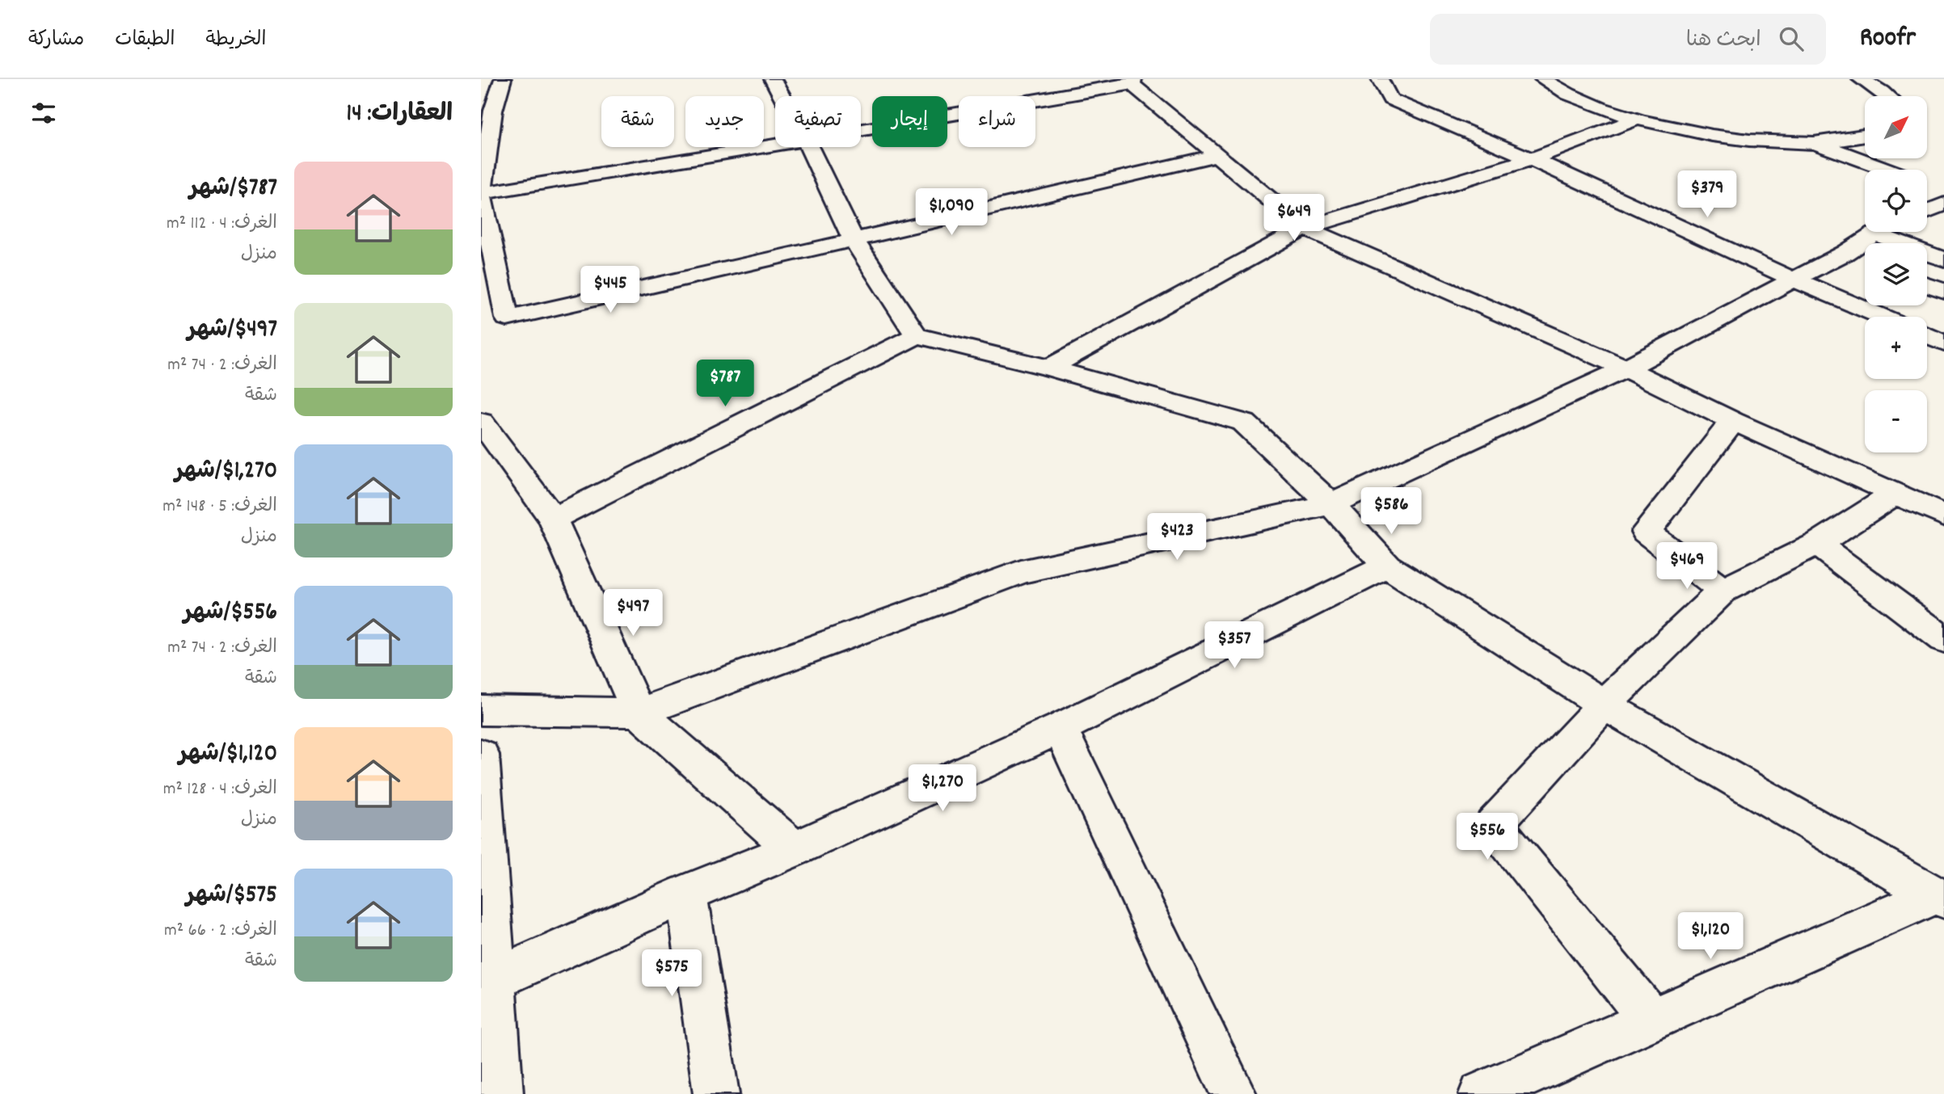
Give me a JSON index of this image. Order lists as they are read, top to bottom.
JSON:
{
  "north": "top right",
  "page": {
    "header": "Roofr",
    "search": "ابحث هنا",
    "nav": ["الخريطة", "الطبقات", "مشاركة"],
    "heading": "العقارات: 14",
    "map_buttons": ["+", "−"],
    "chip": [
      "شراء",
      "إيجار",
      "تصفية",
      "جديد",
      "شقة"
    ],
    "list": [
      {
        "name": "$787/شهر",
        "note": "الغرف: 4 · 112 m² · منزل"
      },
      {
        "name": "$497/شهر",
        "note": "الغرف: 2 · 74 m² · شقة"
      },
      {
        "name": "$1,270/شهر",
        "note": "الغرف: 5 · 148 m² · منزل"
      },
      {
        "name": "$556/شهر",
        "note": "الغرف: 2 · 74 m² · شقة"
      },
      {
        "name": "$1,120/شهر",
        "note": "الغرف: 4 · 128 m² · منزل"
      },
      {
        "name": "$575/شهر",
        "note": "الغرف: 2 · 66 m² · شقة"
      }
    ],
    "price": [
      "$379",
      "$1,090",
      "$649",
      "$445",
      "$787",
      "$586",
      "$423",
      "$469",
      "$497",
      "$357",
      "$1,270",
      "$556",
      "$1,120",
      "$575"
    ]
  }
}
